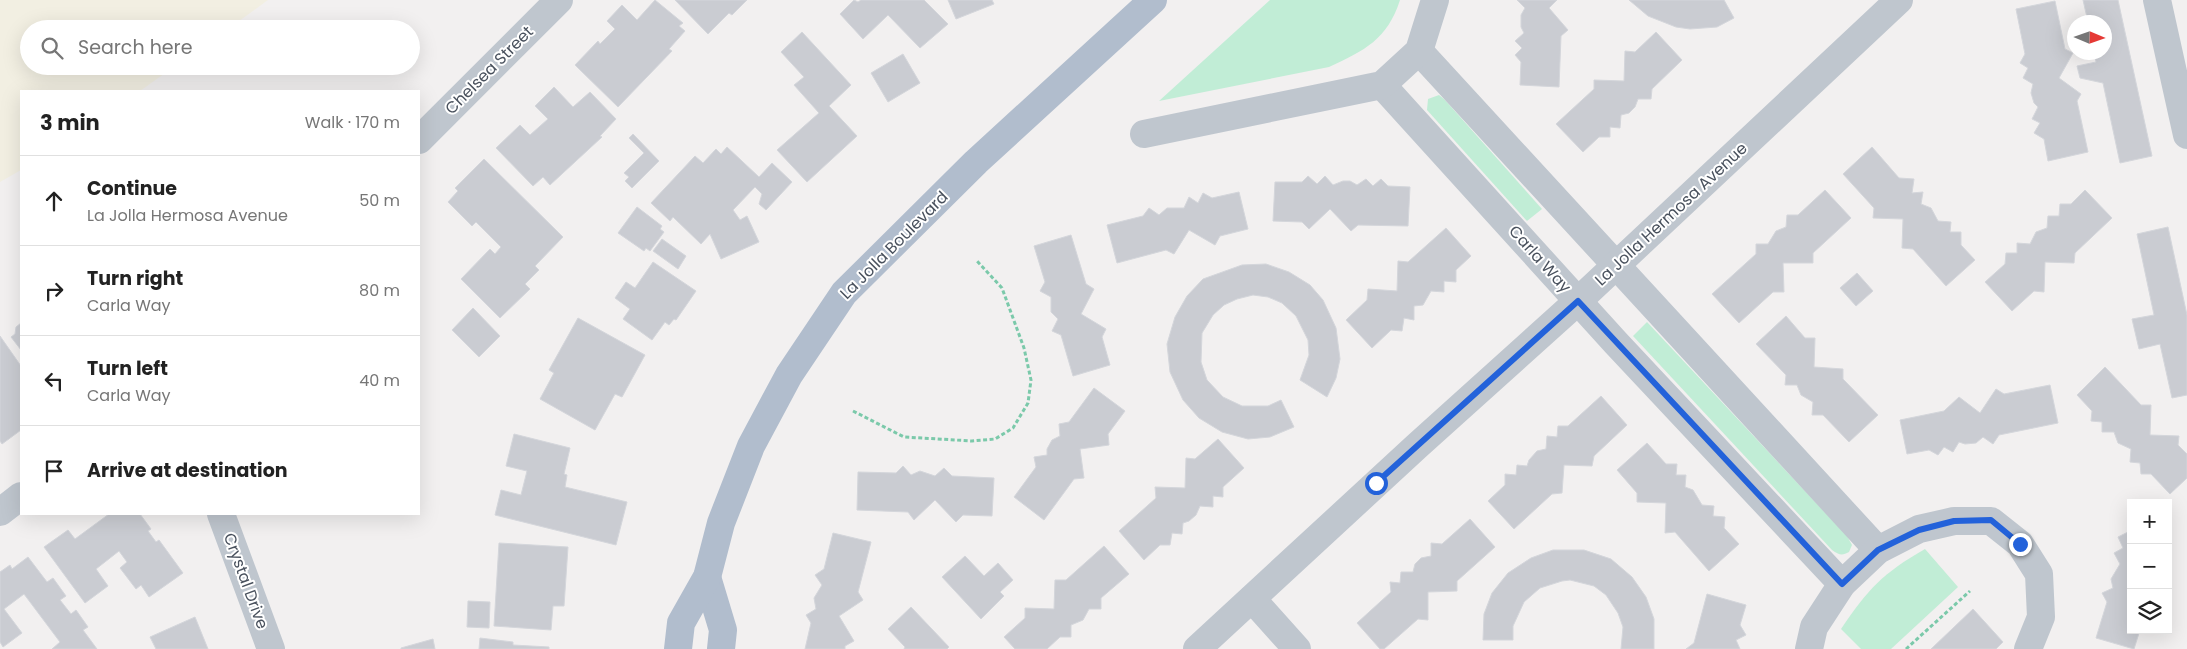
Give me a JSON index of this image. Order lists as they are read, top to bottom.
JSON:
{
  "streets": {
    "main road": ["La Jolla Boulevard"],
    "street": [
      "Chelsea Street",
      "La Jolla Hermosa Avenue",
      "Carla Way",
      "Crystal Drive"
    ]
  },
  "crossings": [
    ["La Jolla Hermosa Avenue", "Carla Way"]
  ],
  "north": "right",
  "page": {
    "search": "Search here",
    "heading": ["3 min", "Walk · 170 m"],
    "list": [
      ["Continue", "La Jolla Hermosa Avenue", "50 m"],
      ["Turn right", "Carla Way", "80 m"],
      ["Turn left", "Carla Way", "40 m"],
      "Arrive at destination"
    ],
    "map_buttons": ["+", "−"]
  }
}
